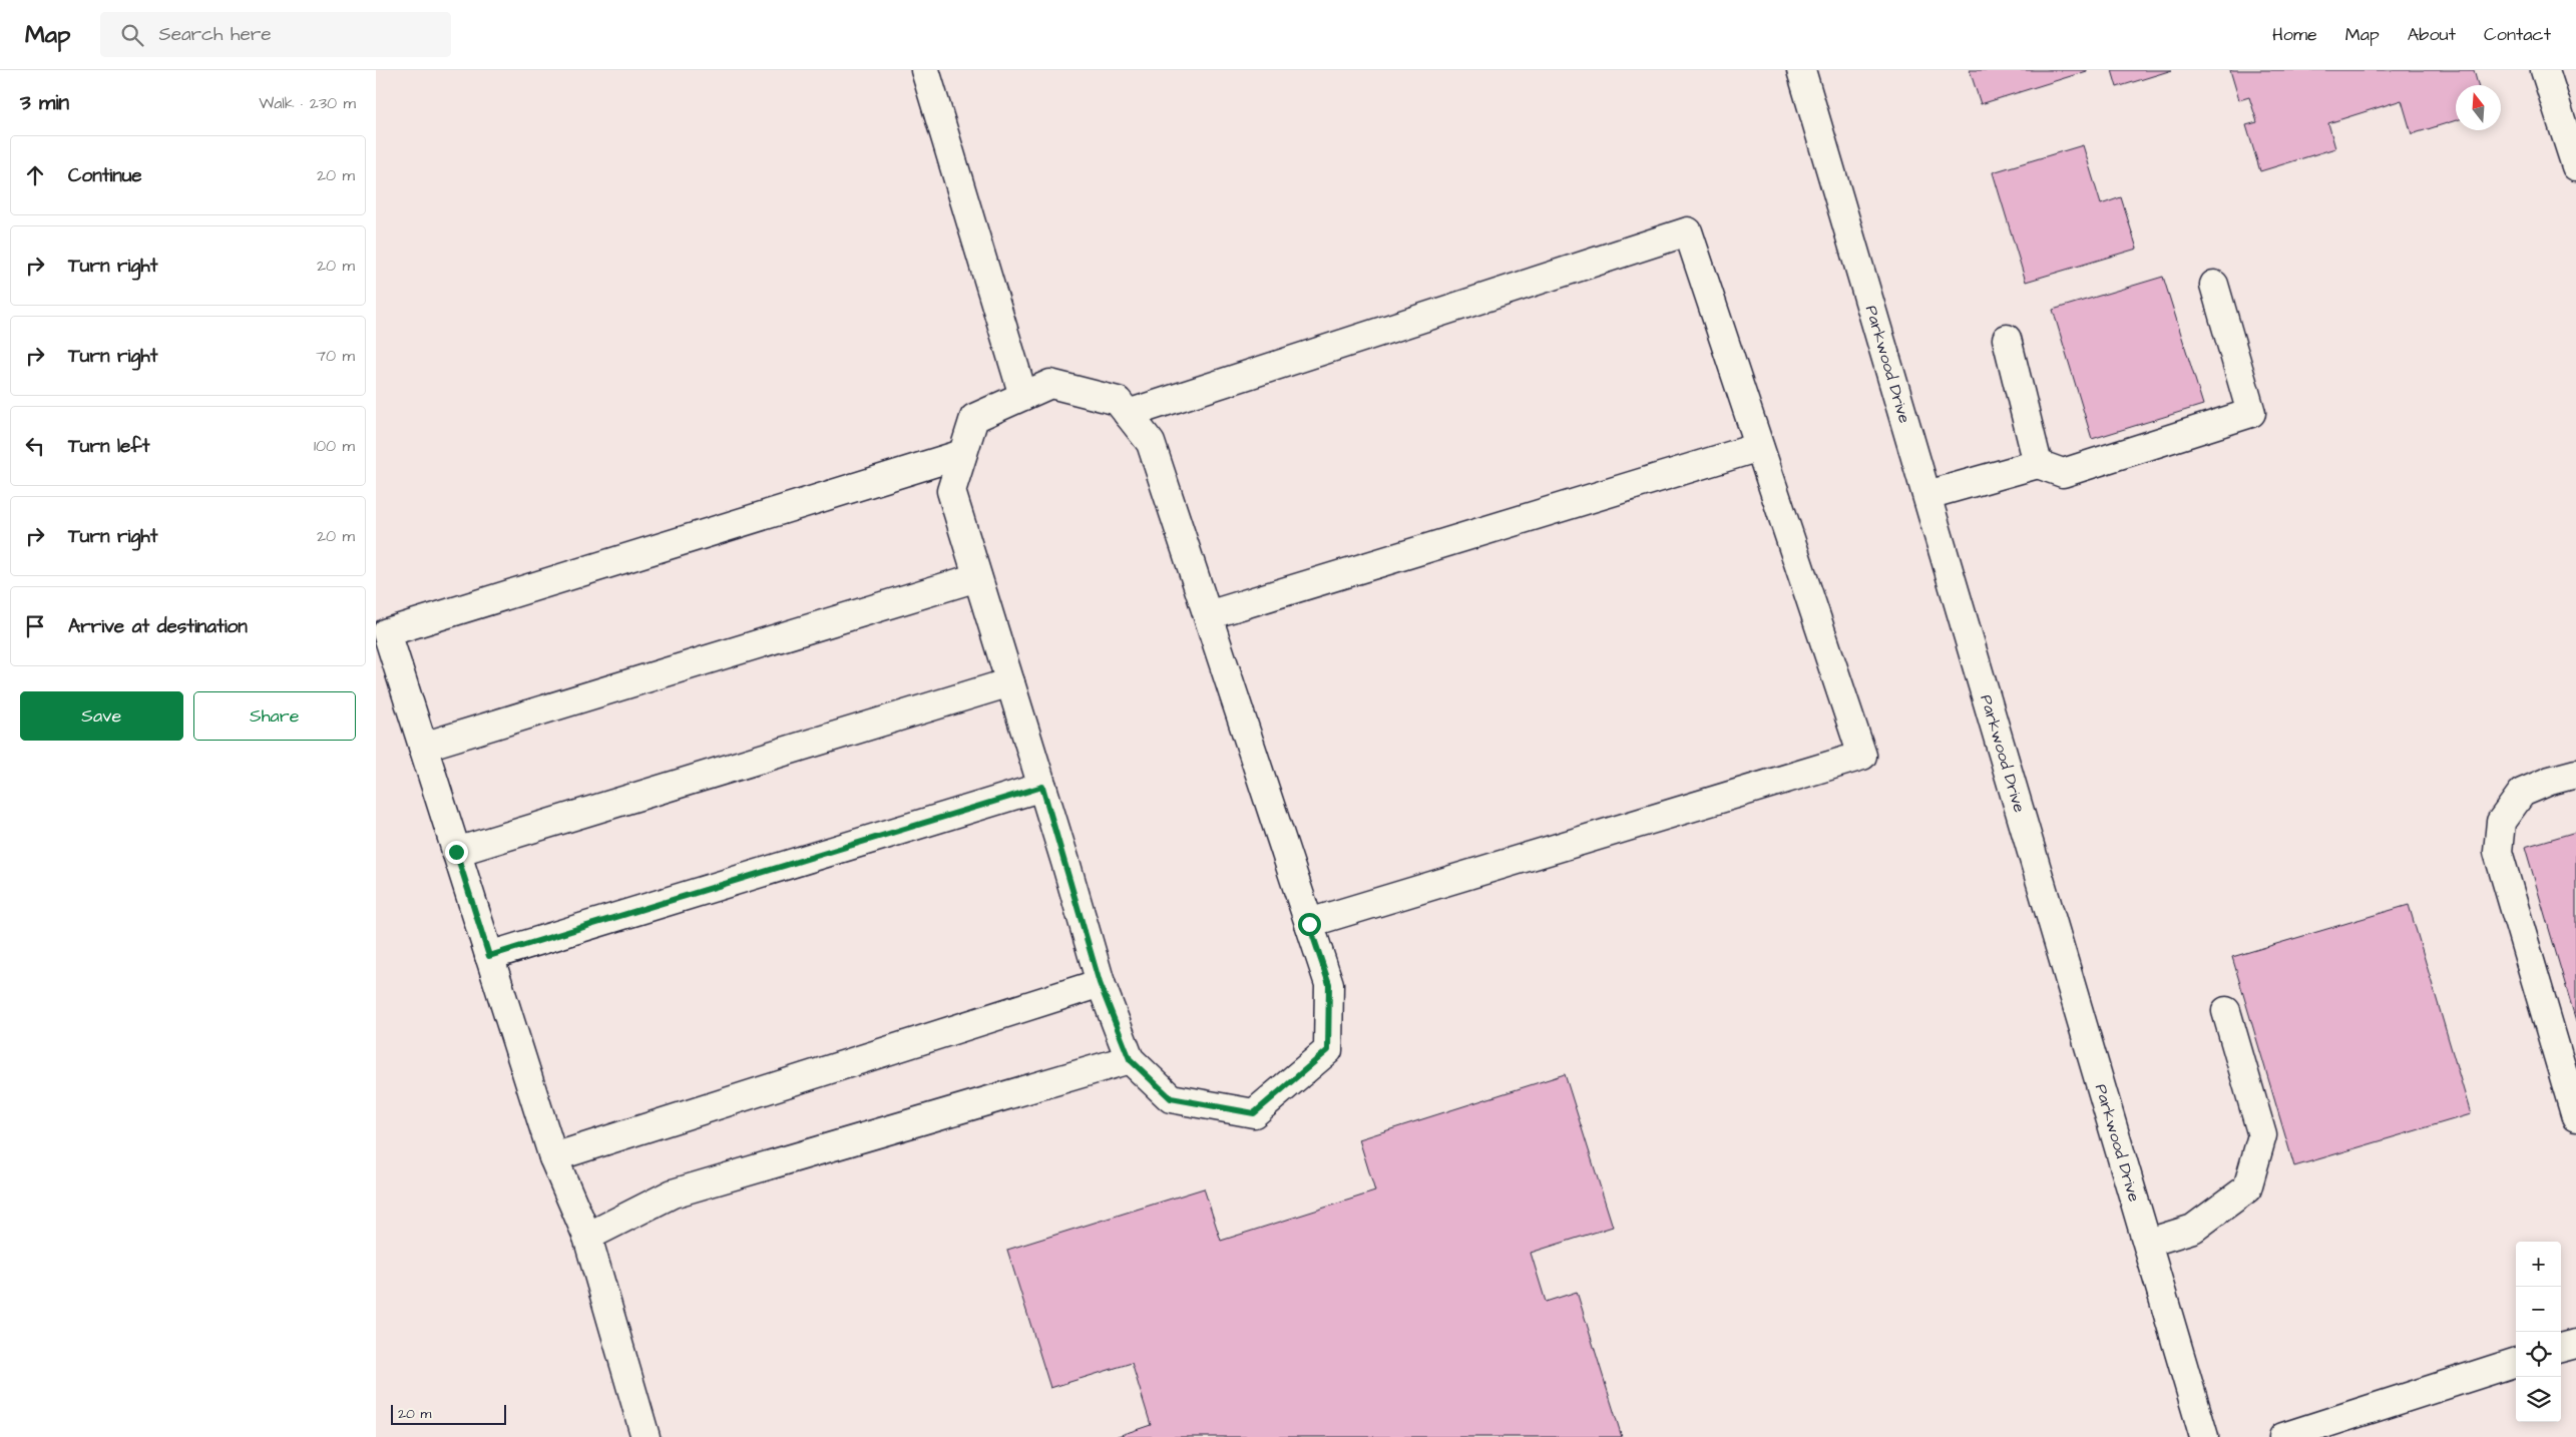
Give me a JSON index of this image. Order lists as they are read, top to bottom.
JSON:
{
  "streets": {
    "street": ["Parkwood Drive"]
  },
  "scale_bar": "20 m",
  "north": "top",
  "page": {
    "header": "Map",
    "search": "Search here",
    "nav": [
      "Home",
      "Map",
      "About",
      "Contact"
    ],
    "heading": ["3 min", "Walk · 230 m"],
    "list": [
      ["Continue", "20 m"],
      ["Turn right", "20 m"],
      ["Turn right", "70 m"],
      ["Turn left", "100 m"],
      ["Turn right", "20 m"],
      "Arrive at destination"
    ],
    "buttons": ["Save", "Share"],
    "map_buttons": ["+", "−"],
    "scale": "20 m"
  }
}
